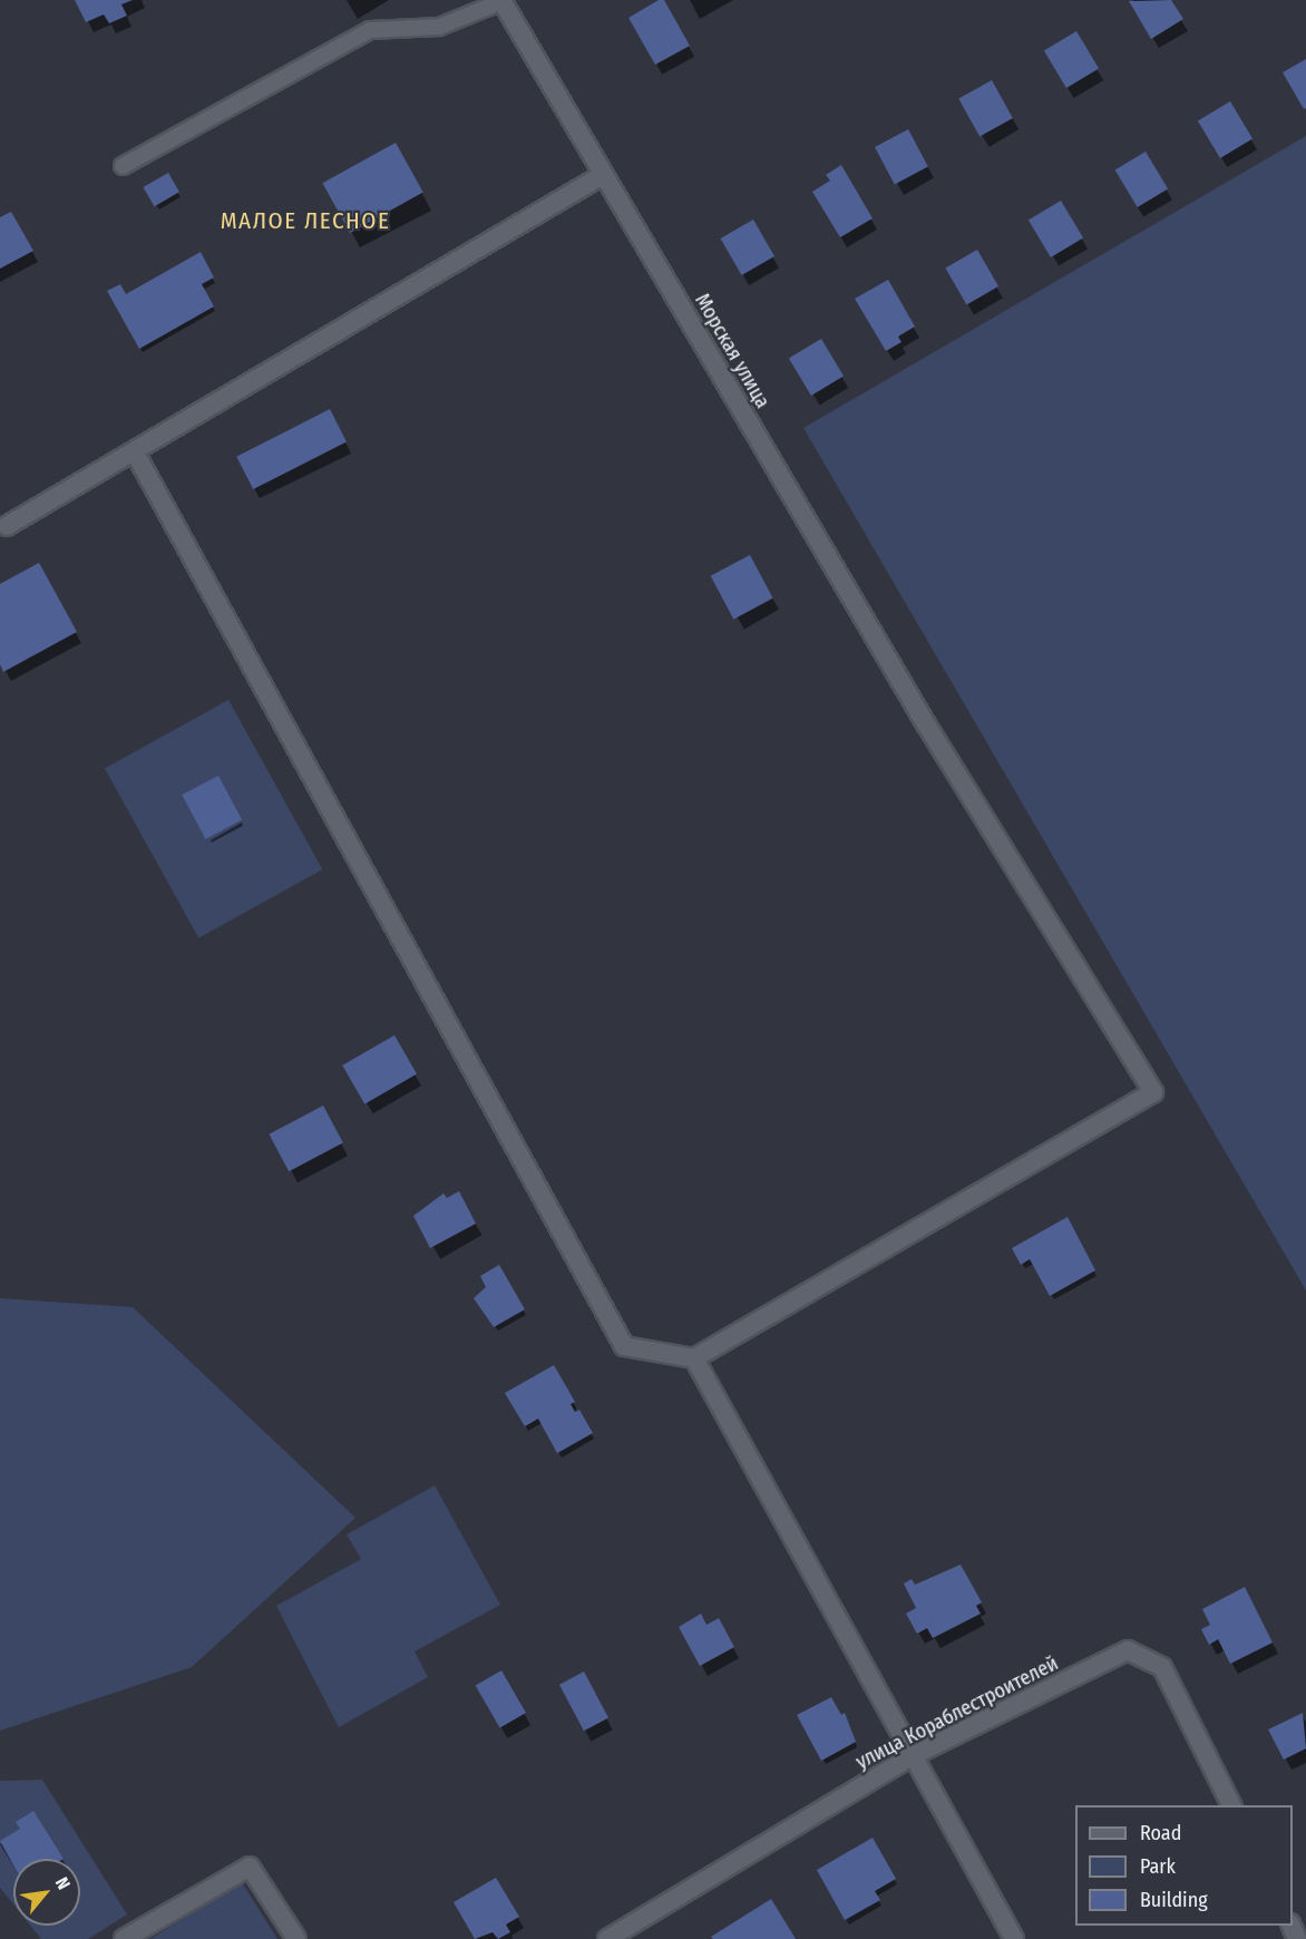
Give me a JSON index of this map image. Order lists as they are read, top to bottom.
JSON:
{
  "streets": {
    "street": ["Морская улица", "улица Кораблестроителей"]
  },
  "districts": ["МАЛОЕ ЛЕСНОЕ"],
  "legend": ["Road", "Park", "Building"],
  "north": "top right"
}
